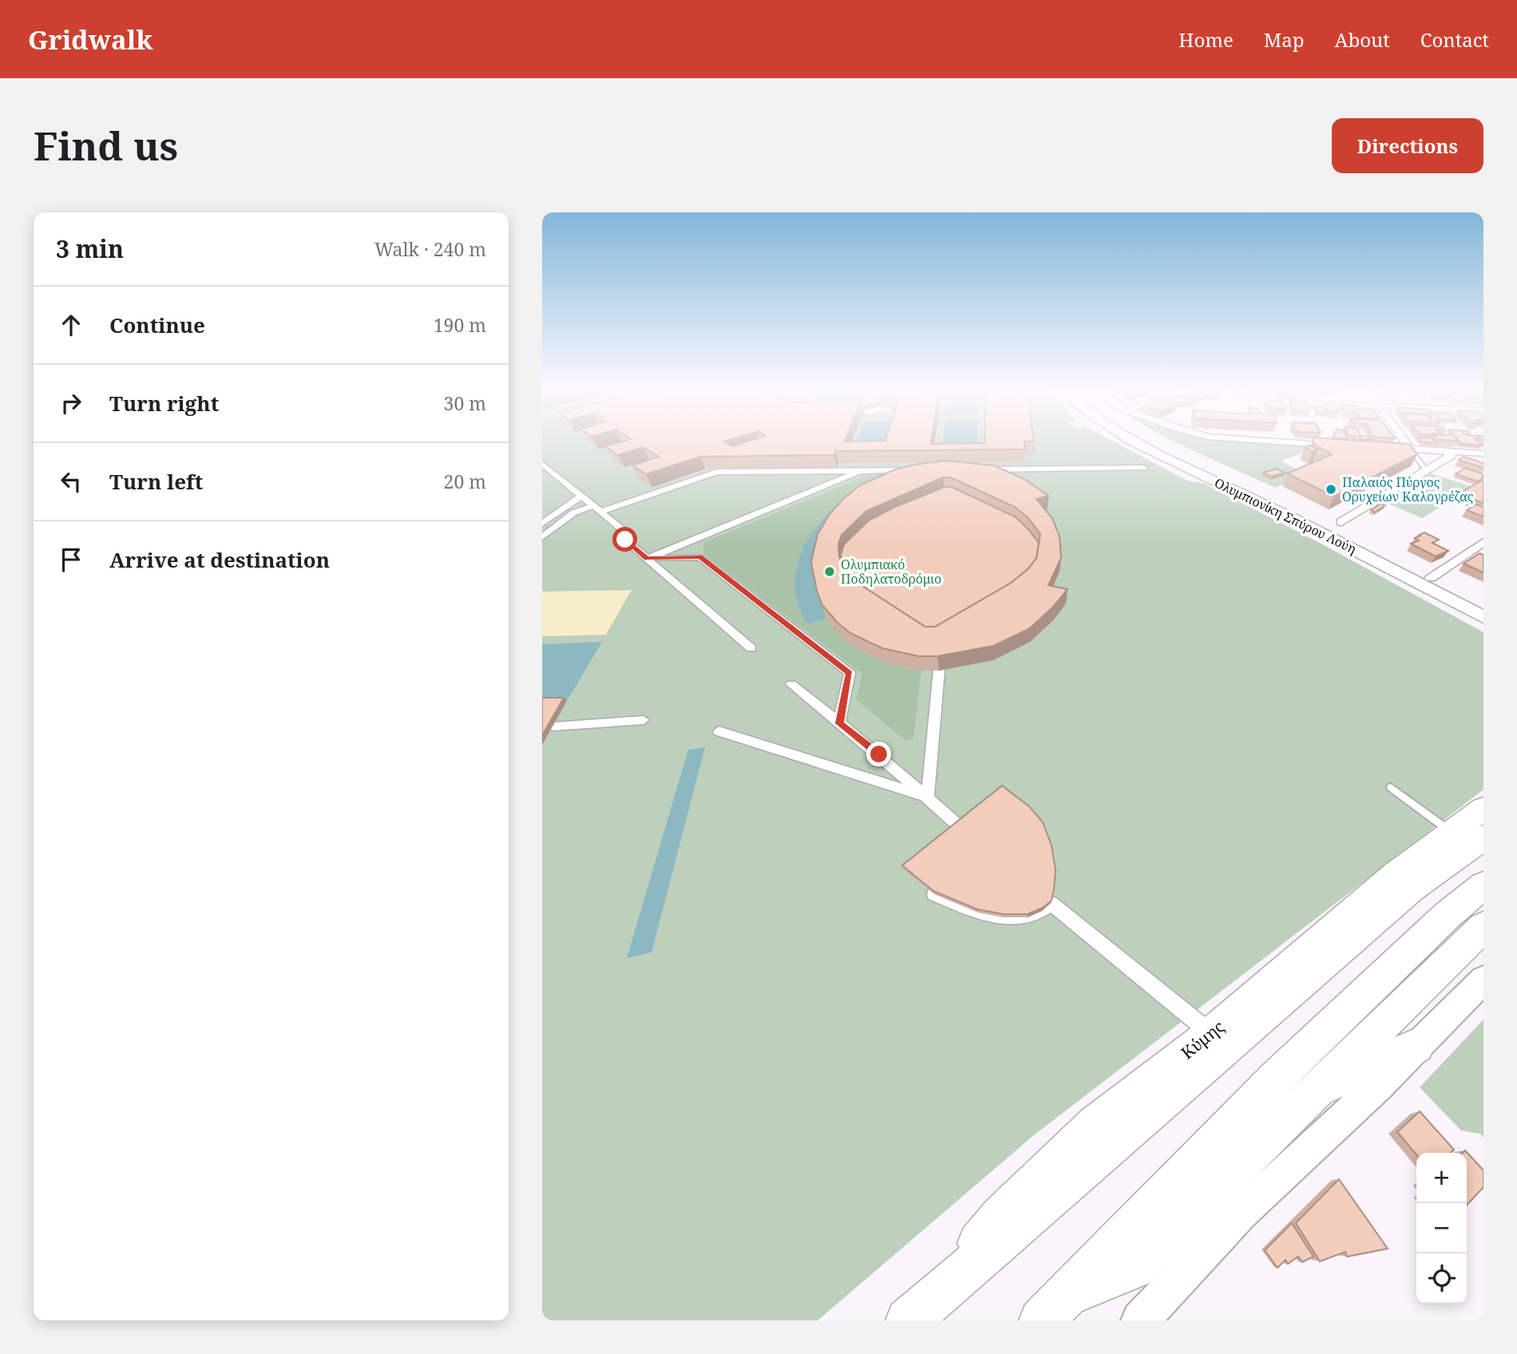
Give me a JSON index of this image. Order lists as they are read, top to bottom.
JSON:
{
  "streets": {
    "main road": ["Ολυμπιονίκη Σπύρου Λούη", "Κύμης"]
  },
  "places": ["Παλαιός Πύργος Ορυχείων Καλογρέζας", "Ολυμπιακό Ποδηλατοδρόμιο"],
  "page": {
    "header": "Gridwalk",
    "nav": [
      "Home",
      "Map",
      "About",
      "Contact"
    ],
    "buttons": "Directions",
    "title": "Find us",
    "heading": ["3 min", "Walk · 240 m"],
    "list": [
      ["Continue", "190 m"],
      ["Turn right", "30 m"],
      ["Turn left", "20 m"],
      "Arrive at destination"
    ],
    "map_buttons": ["+", "−"]
  }
}
